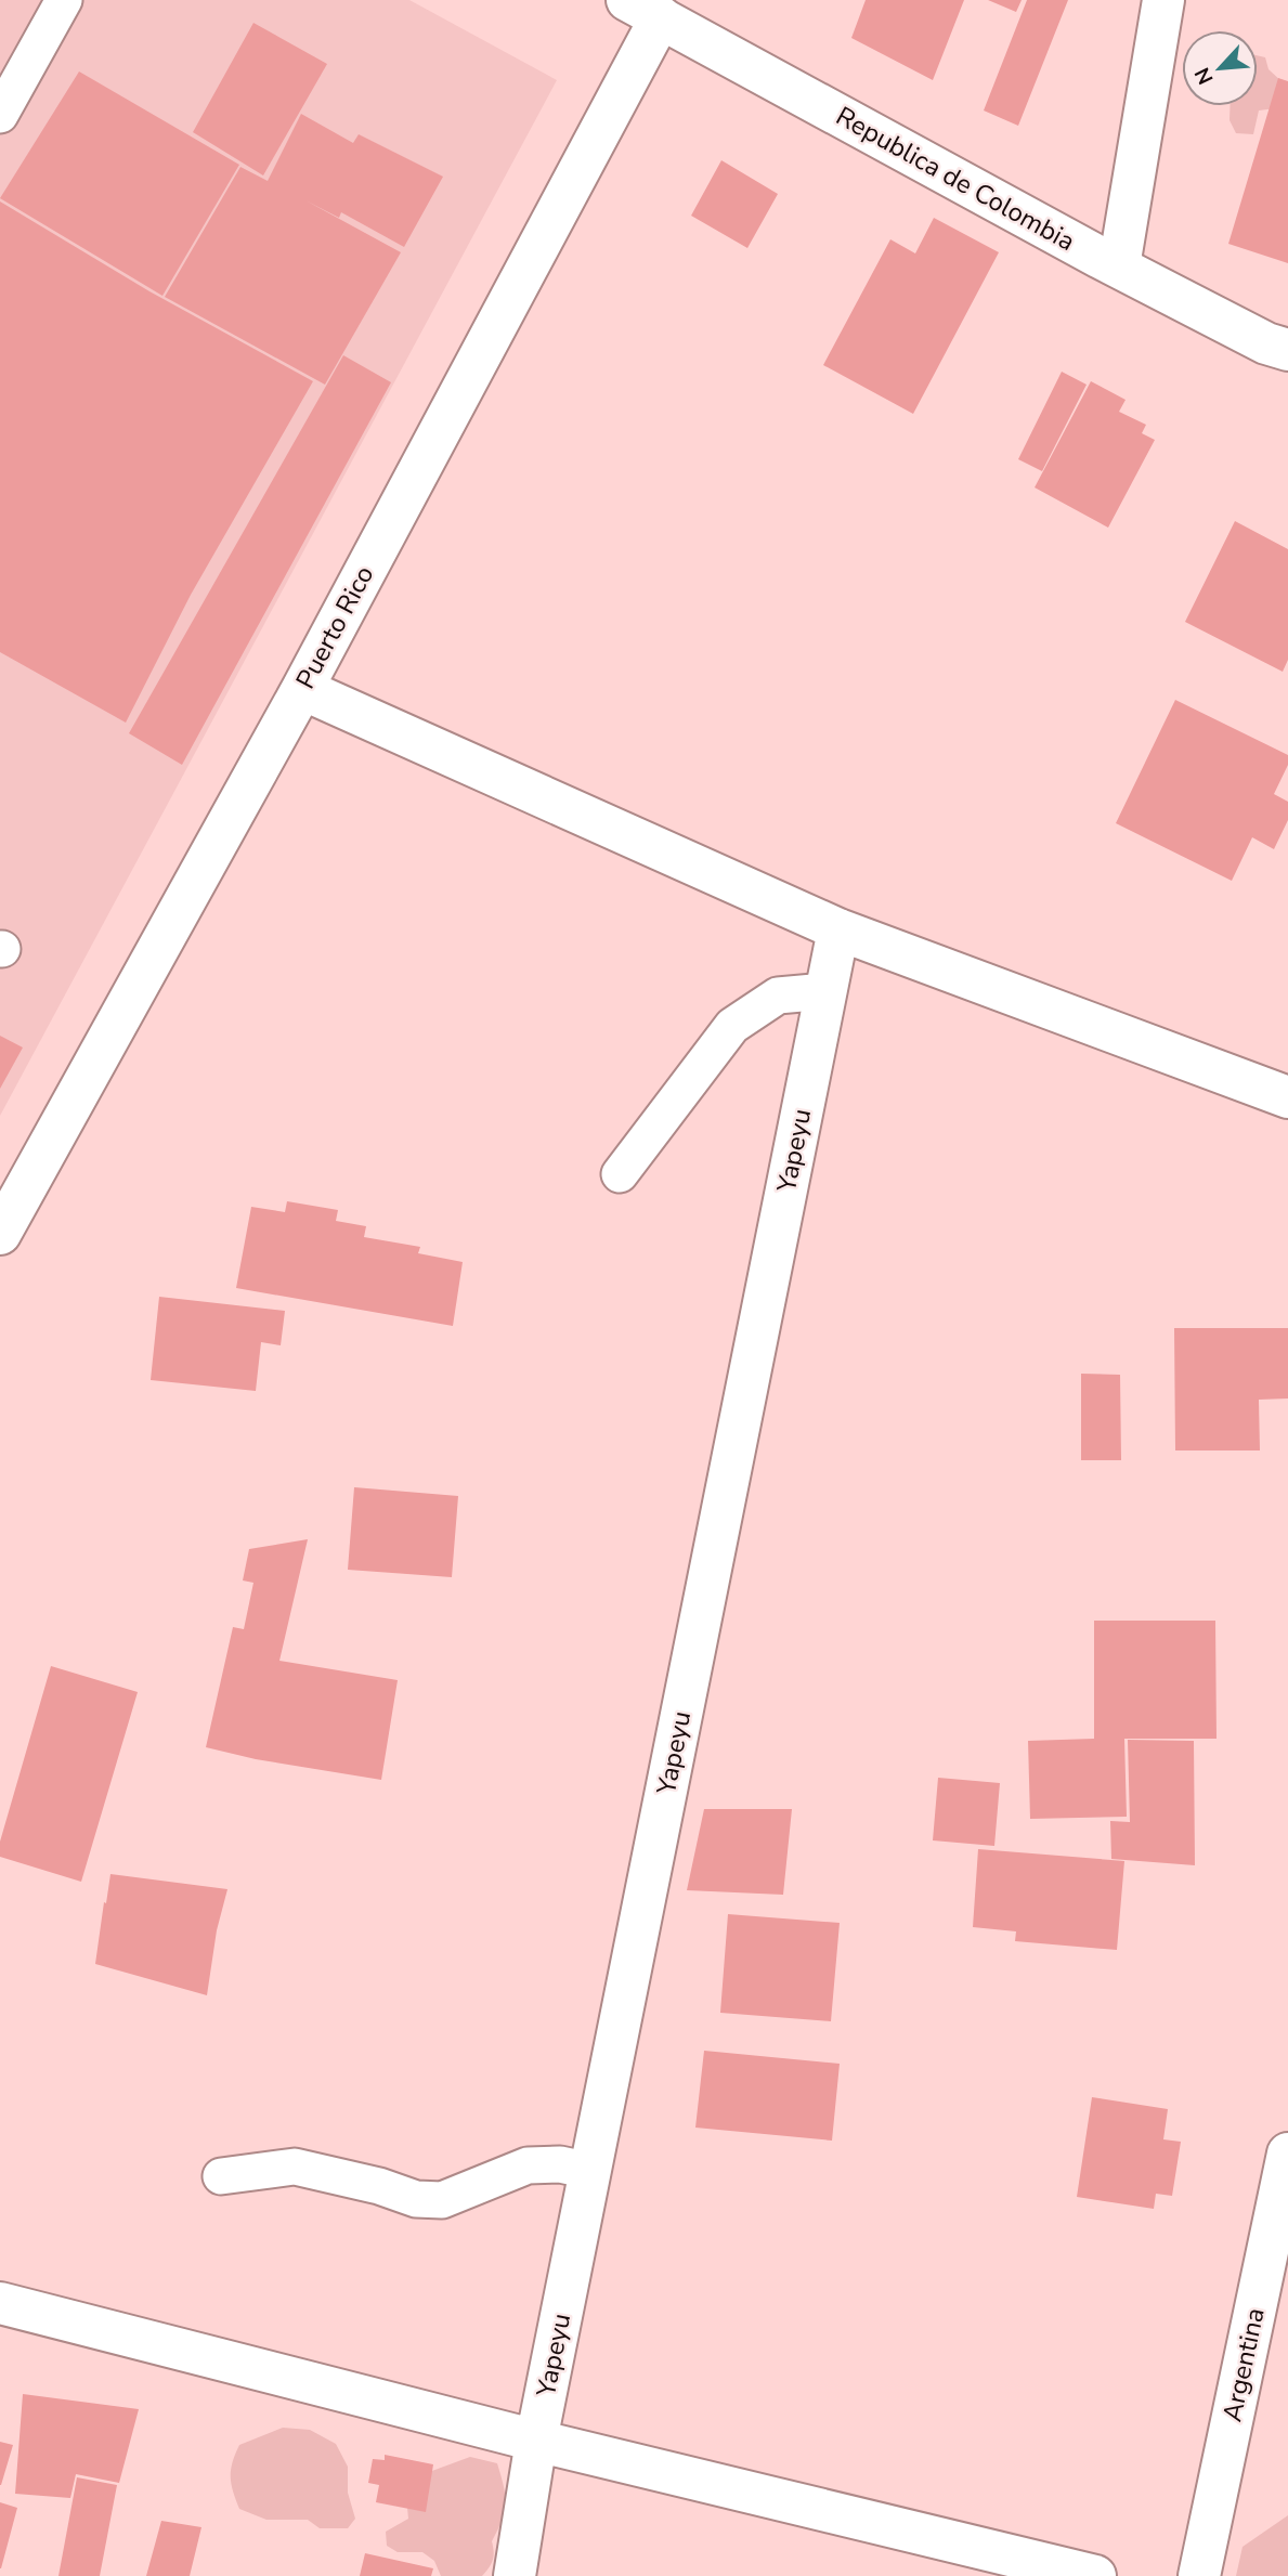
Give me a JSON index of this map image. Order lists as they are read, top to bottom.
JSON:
{
  "streets": {
    "street": [
      "Republica de Colombia",
      "Puerto Rico",
      "Yapeyu",
      "Argentina"
    ]
  },
  "crossings": [
    ["Republica de Colombia", "Puerto Rico"]
  ],
  "north": "bottom left"
}
